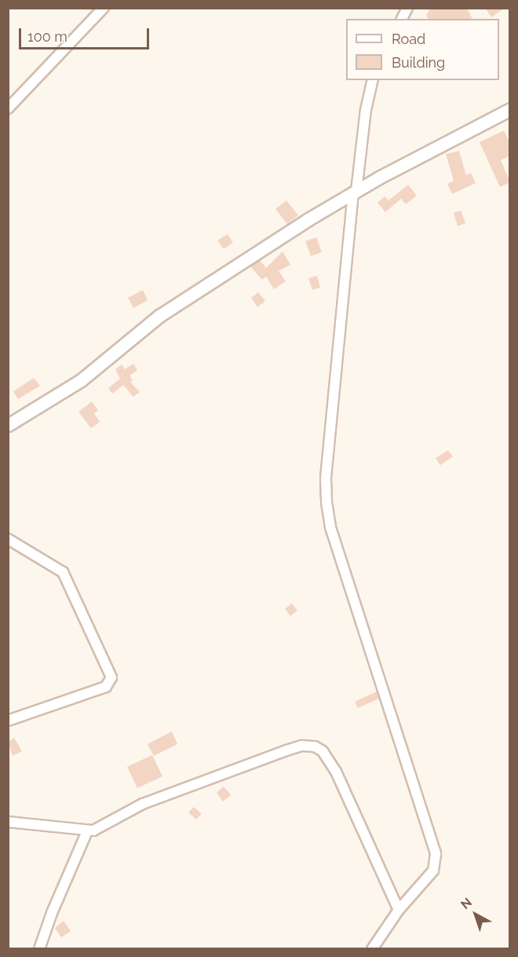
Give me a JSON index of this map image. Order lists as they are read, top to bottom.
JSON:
{
  "legend": ["Road", "Building"],
  "scale_bar": "100 m",
  "north": "top left"
}
